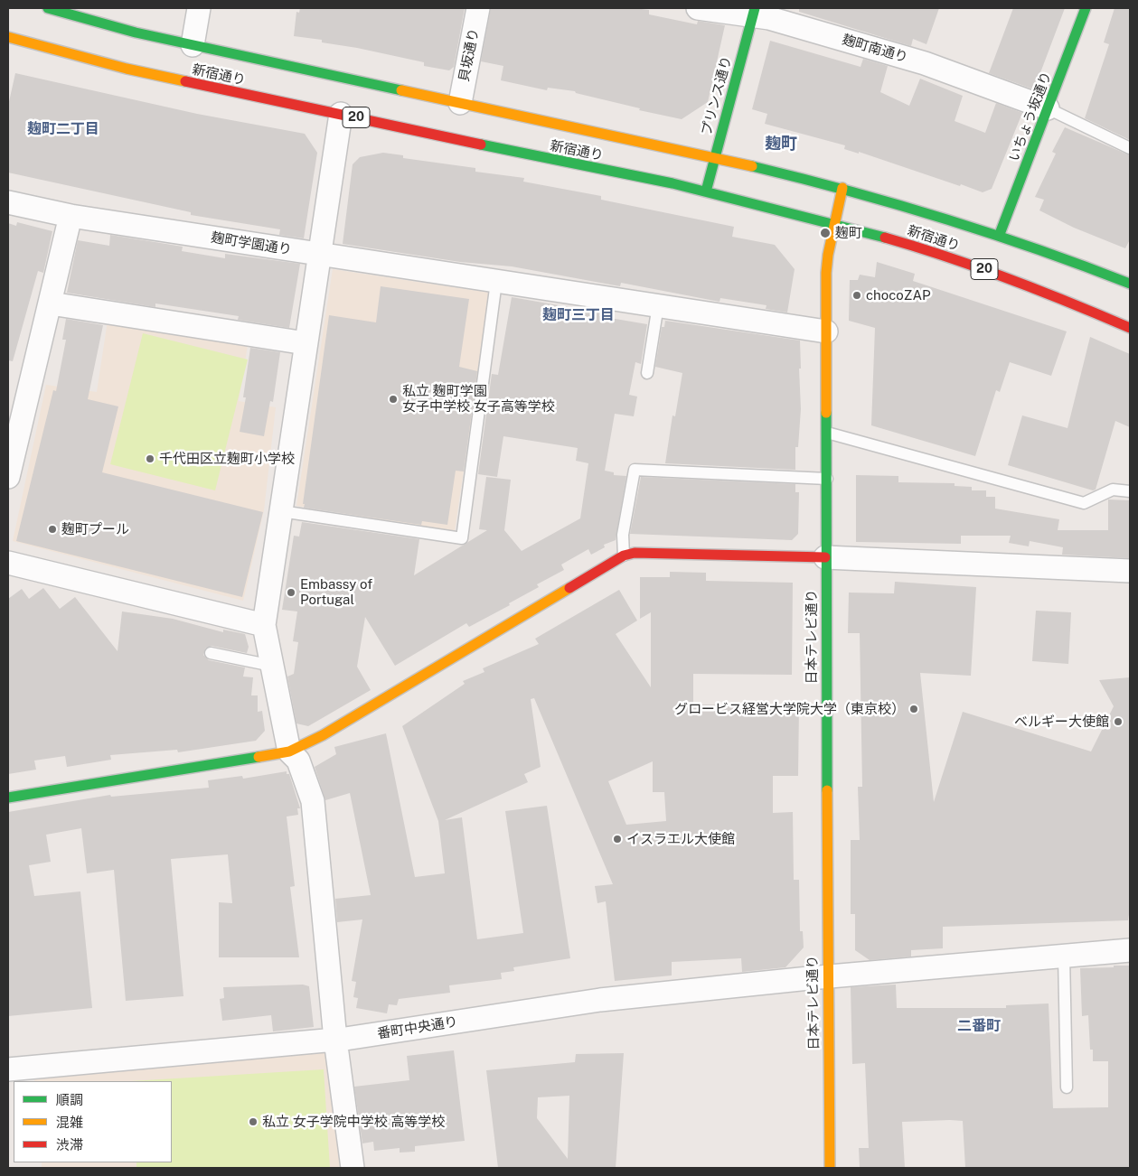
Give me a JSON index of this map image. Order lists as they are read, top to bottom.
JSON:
{
  "streets": {
    "main road": [
      "新宿通り",
      "プリンス通り",
      "いちょう坂通り",
      "20",
      "日本テレビ通り"
    ],
    "street": [
      "麹町南通り",
      "貝坂通り",
      "麹町学園通り",
      "番町中央通り"
    ]
  },
  "crossings": [
    ["麹町南通り", "プリンス通り"],
    ["麹町南通り", "いちょう坂通り"],
    ["貝坂通り", "新宿通り"],
    ["新宿通り", "プリンス通り"],
    ["新宿通り", "いちょう坂通り"],
    ["新宿通り", "日本テレビ通り"],
    ["麹町学園通り", "日本テレビ通り"],
    ["日本テレビ通り", "番町中央通り"]
  ],
  "districts": [
    "麹町二丁目",
    "麹町",
    "麹町三丁目",
    "二番町"
  ],
  "places": [
    "麹町",
    "chocoZAP",
    "私立 麹町学園 女子中学校 女子高等学校",
    "千代田区立麹町小学校",
    "麹町プール",
    "Embassy of Portugal",
    "グロービス経営大学院大学（東京校）",
    "ベルギー大使館",
    "イスラエル大使館",
    "私立 女子学院中学校 高等学校"
  ],
  "legend": ["順調", "混雑", "渋滞"]
}
